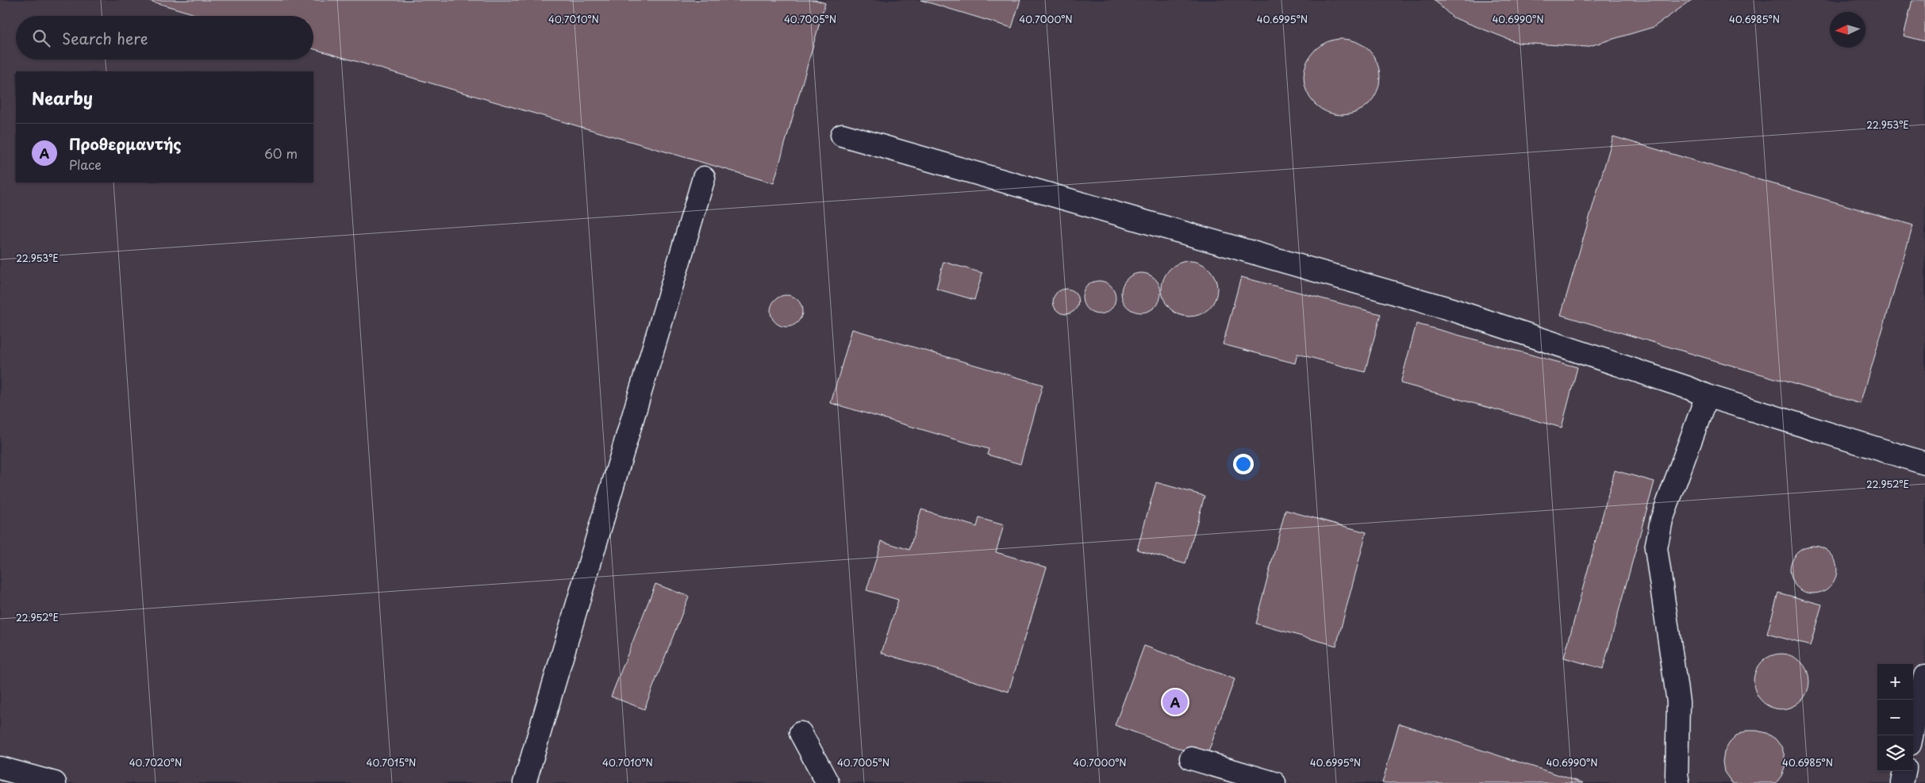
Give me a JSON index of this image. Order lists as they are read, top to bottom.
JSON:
{
  "north": "left",
  "page": {
    "search": "Search here",
    "heading": "Nearby",
    "list": [
      {
        "mark": "A",
        "name": "Προθερμαντής",
        "note": "Place",
        "value": "60 m"
      }
    ],
    "map_buttons": ["+", "−"],
    "pins": "A"
  },
  "coordinates": [
    "40.7010°N",
    "40.7005°N",
    "40.7000°N",
    "40.6995°N",
    "40.6990°N",
    "40.6985°N",
    "22.953°E",
    "22.952°E",
    "40.7020°N",
    "40.7015°N"
  ]
}
